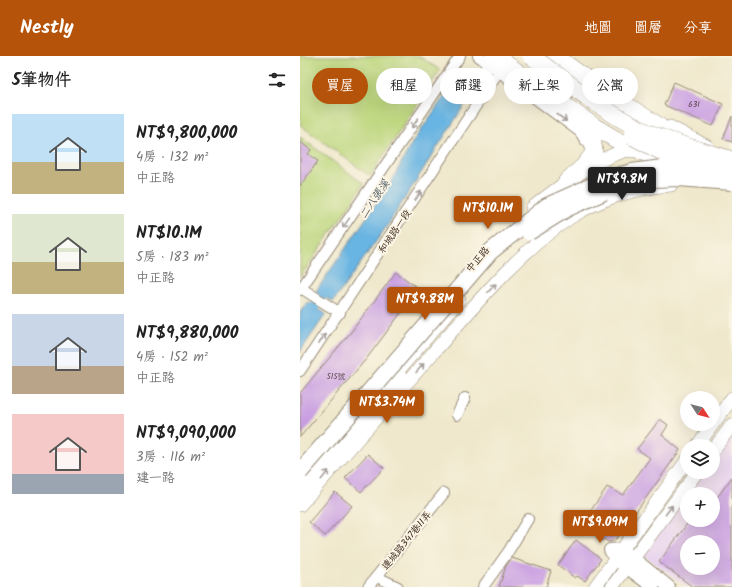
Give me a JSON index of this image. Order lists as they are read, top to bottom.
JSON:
{
  "streets": {
    "main road": ["中正路"],
    "street": ["和城路一段", "連城路347巷11弄"]
  },
  "water": ["二八張溪"],
  "house_numbers": ["631", "515號"],
  "north": "bottom right",
  "page": {
    "header": "Nestly",
    "nav": ["地圖", "圖層", "分享"],
    "heading": "5筆物件",
    "chip": [
      "買屋",
      "租屋",
      "篩選",
      "新上架",
      "公寓"
    ],
    "list": [
      {
        "name": "NT$9,800,000",
        "note": "4房 · 132 m² · 中正路"
      },
      {
        "name": "NT$10.1M",
        "note": "5房 · 183 m² · 中正路"
      },
      {
        "name": "NT$9,880,000",
        "note": "4房 · 152 m² · 中正路"
      },
      {
        "name": "NT$9,090,000",
        "note": "3房 · 116 m² · 建一路"
      }
    ],
    "price": [
      "NT$9.8M",
      "NT$10.1M",
      "NT$9.88M",
      "NT$3.74M",
      "NT$9.09M"
    ],
    "map_buttons": ["+", "−"]
  }
}
